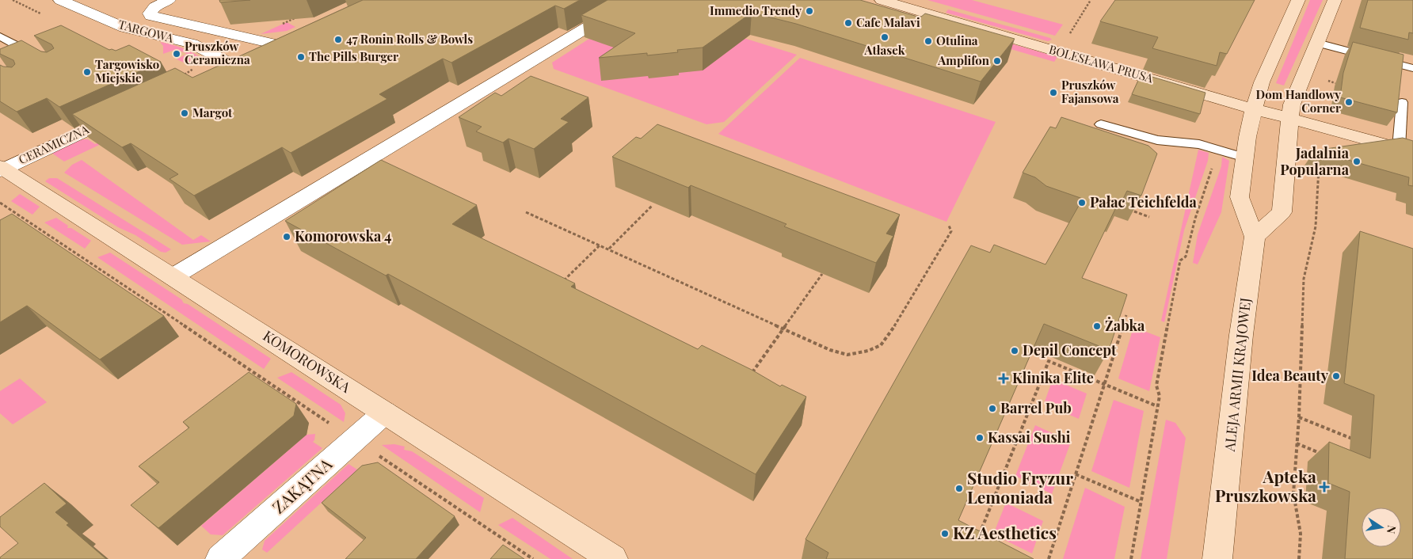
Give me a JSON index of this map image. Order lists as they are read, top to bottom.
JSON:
{
  "streets": {
    "street": [
      "TARGOWA",
      "BOLESŁAWA PRUSA",
      "CERAMICZNA",
      "KOMOROWSKA",
      "ALEJA ARMII KRAJOWEJ",
      "ZAKĄTNA"
    ]
  },
  "crossings": [
    ["BOLESŁAWA PRUSA", "ALEJA ARMII KRAJOWEJ"],
    ["CERAMICZNA", "KOMOROWSKA"],
    ["KOMOROWSKA", "ZAKĄTNA"]
  ],
  "places": {
    "other": [
      "Immedio Trendy",
      "Cafe Malavi",
      "Atłasek",
      "47 Ronin Rolls & Bowls",
      "Otulina",
      "Pruszków Ceramiczna",
      "The Pills Burger",
      "Amplifon",
      "Targowisko Miejskie",
      "Pruszków Fajansowa",
      "Dom Handlowy Corner",
      "Margot",
      "Jadalnia Popularna",
      "Pałac Teichfelda",
      "Komorowska 4",
      "Żabka",
      "Depil Concept",
      "Idea Beauty",
      "Barrel Pub",
      "Kassai Sushi",
      "Studio Fryzur Lemoniada",
      "KZ Aesthetics"
    ],
    "health": ["Klinika Elite", "Apteka Pruszkowska"]
  },
  "north": "right"
}
